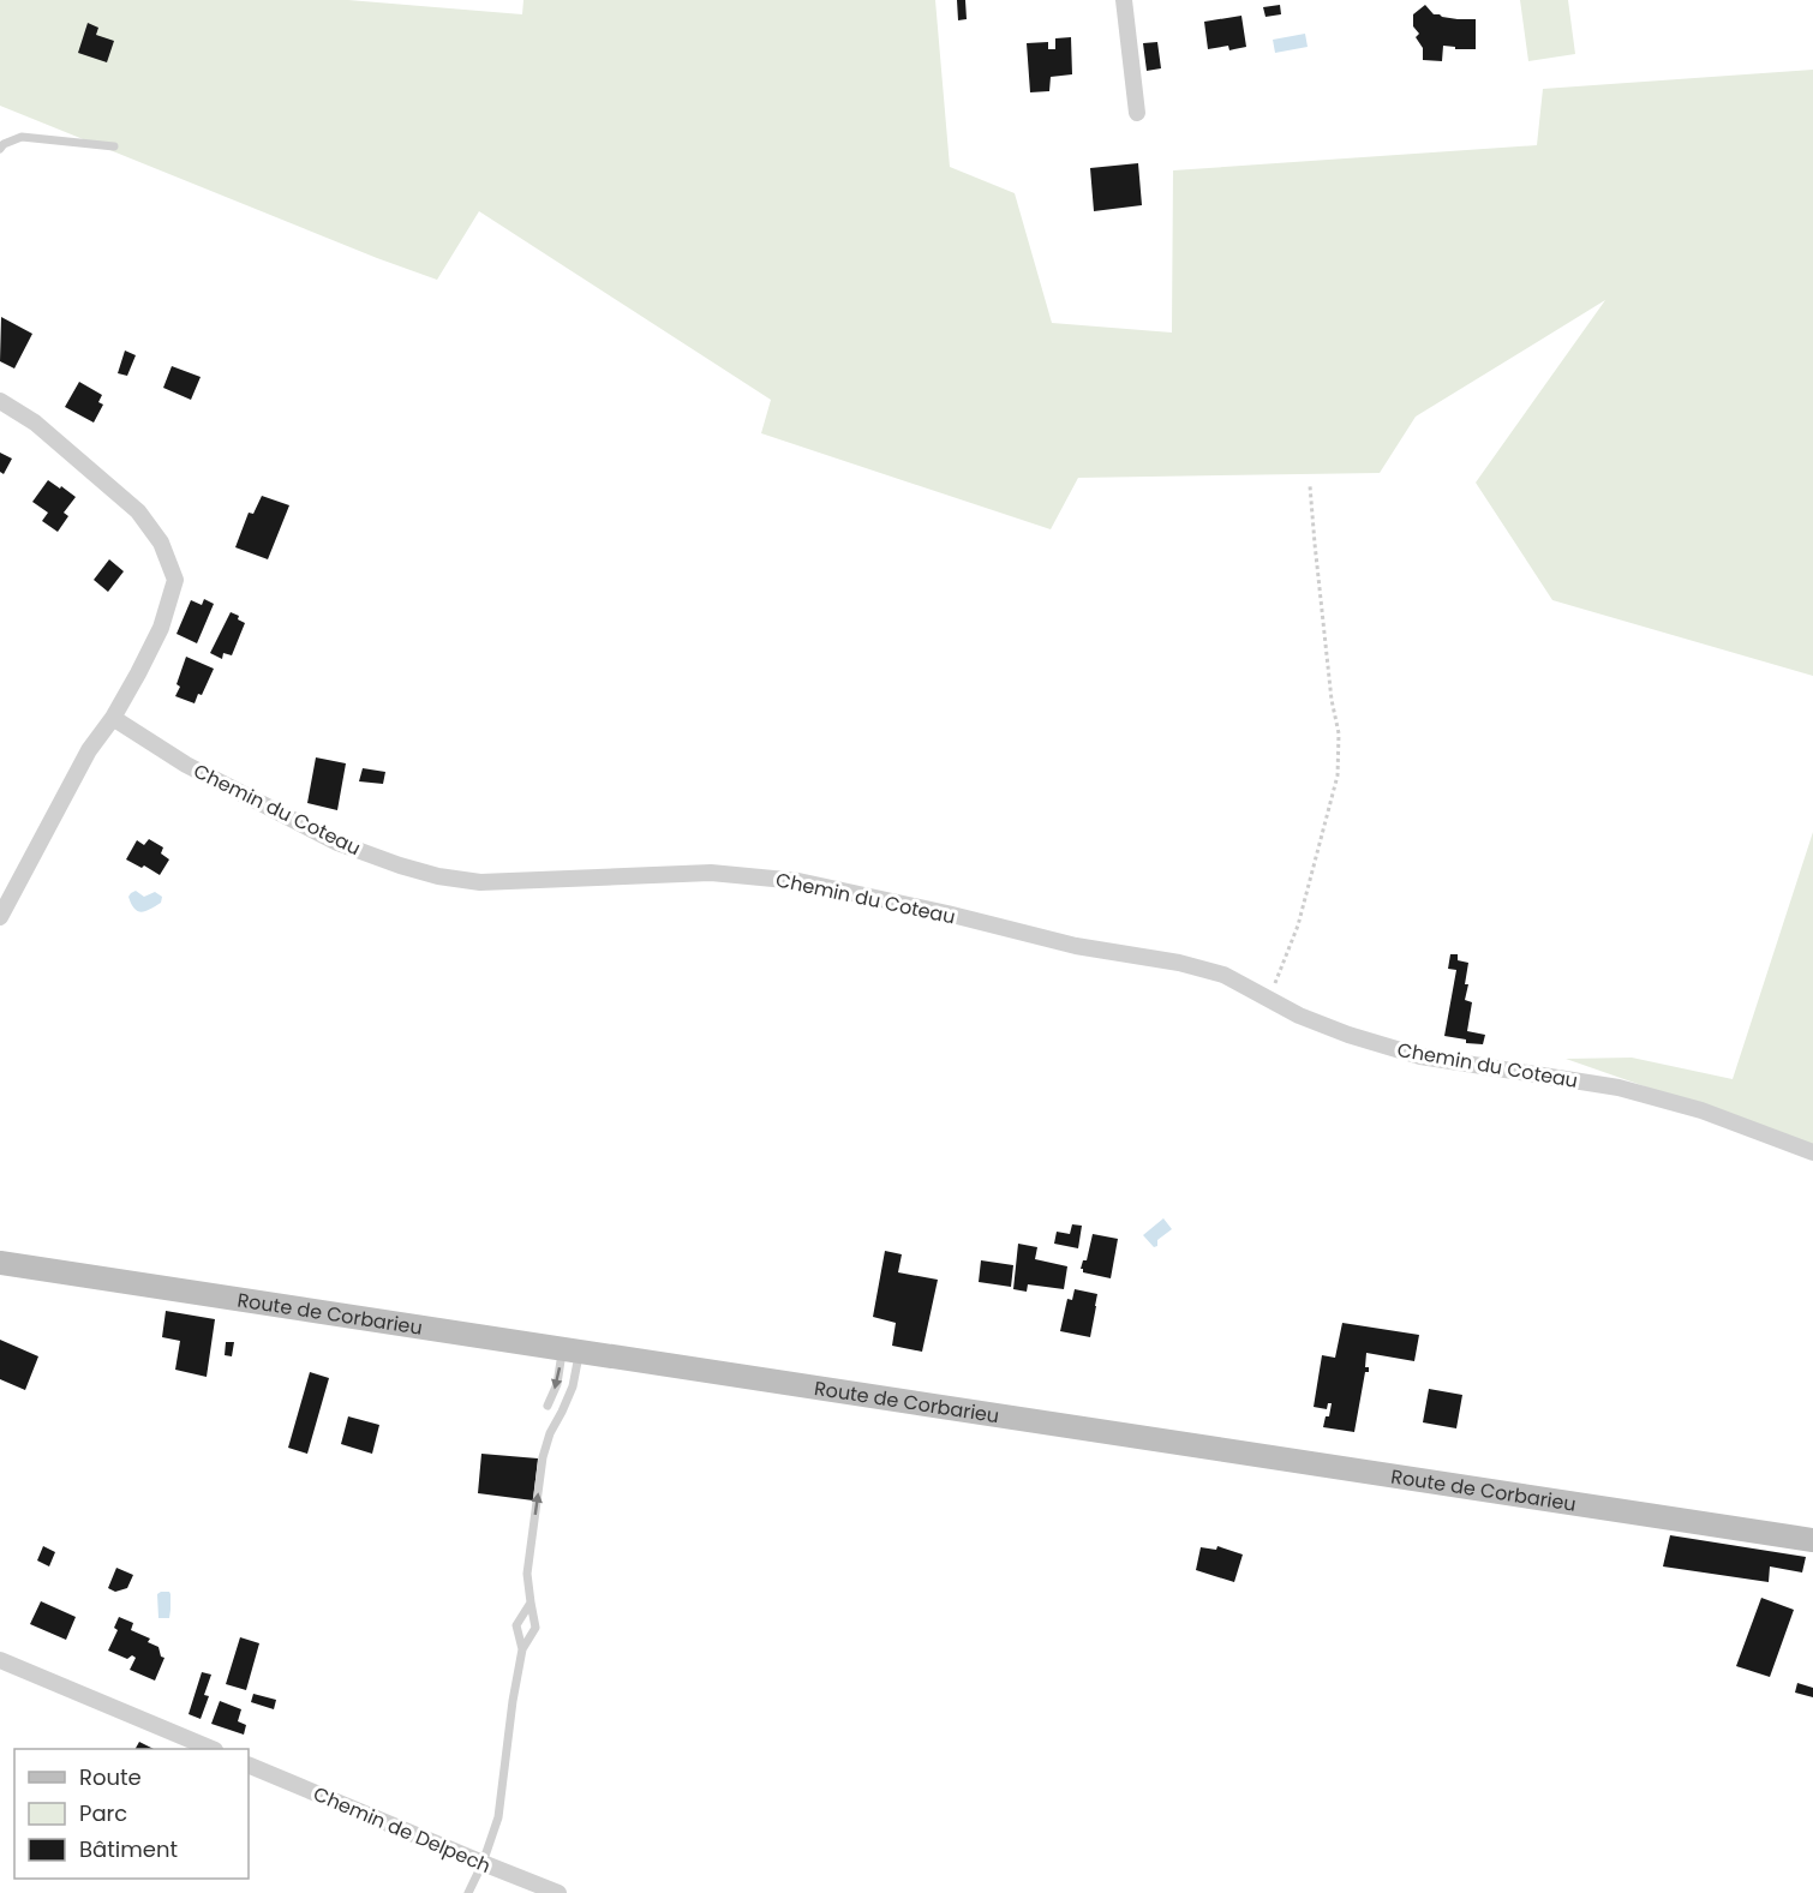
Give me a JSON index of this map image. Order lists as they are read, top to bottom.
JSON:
{
  "streets": {
    "main road": ["Route de Corbarieu"],
    "street": ["Chemin du Coteau", "Chemin de Delpech"]
  },
  "legend": ["Route", "Parc", "Bâtiment"]
}
